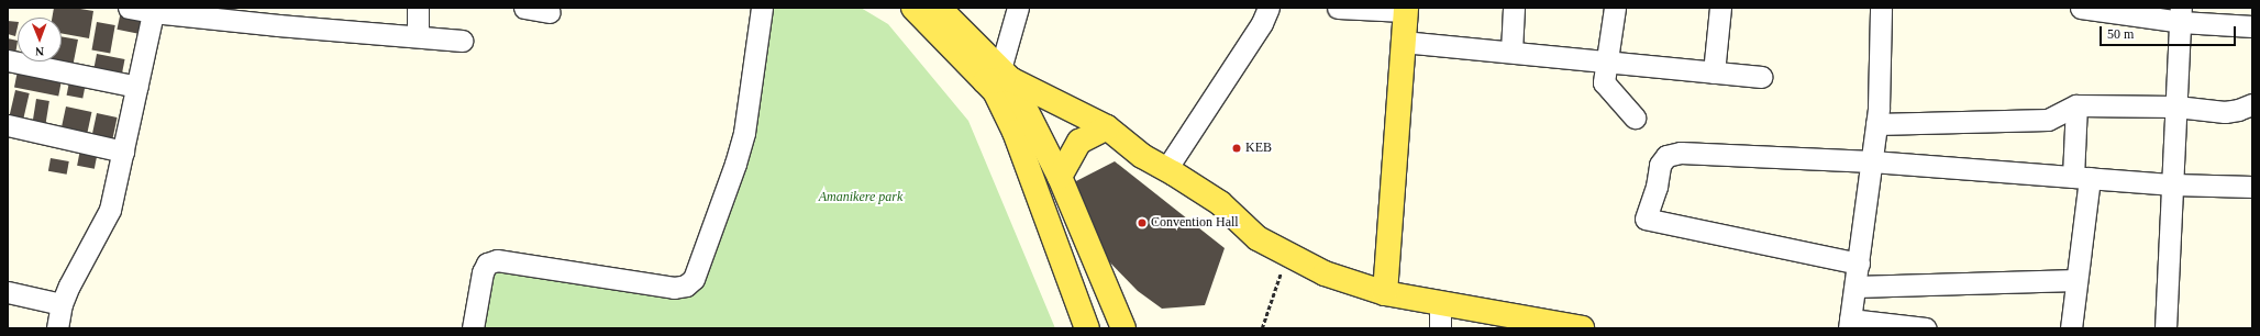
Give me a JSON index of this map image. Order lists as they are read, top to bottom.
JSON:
{
  "parks": ["Amanikere park"],
  "places": ["KEB", "Convention Hall"],
  "scale_bar": "50 m",
  "north": "bottom"
}
